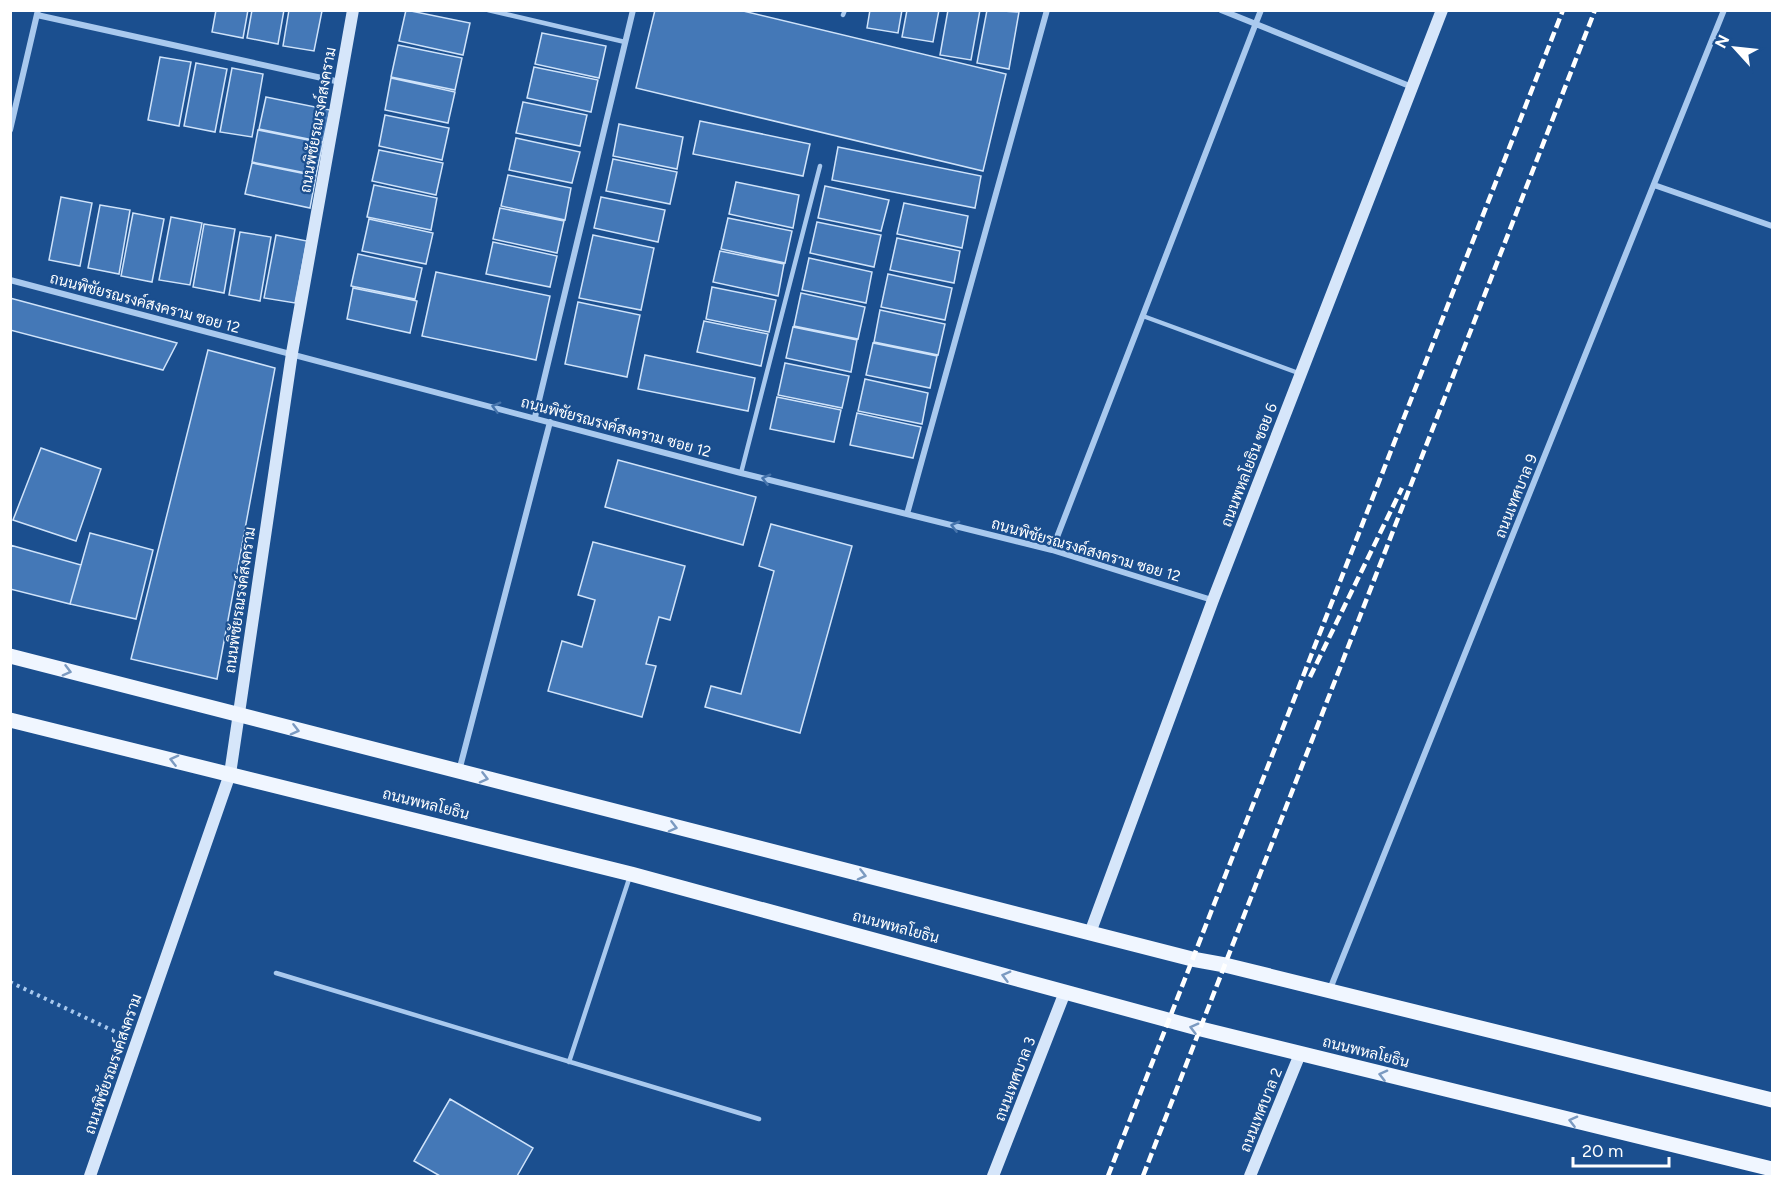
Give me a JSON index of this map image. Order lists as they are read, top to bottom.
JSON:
{
  "streets": {
    "main road": ["ถนนพหลโยธิน"],
    "street": [
      "ถนนพิชัยรณรงค์สงคราม",
      "ถนนพิชัยรณรงค์สงคราม ซอย 12",
      "ถนนพหลโยธิน ซอย 6",
      "ถนนเทศบาล 9",
      "ถนนเทศบาล 3",
      "ถนนเทศบาล 2"
    ]
  },
  "crossings": [
    ["ถนนพิชัยรณรงค์สงคราม", "ถนนพิชัยรณรงค์สงคราม ซอย 12"],
    ["ถนนพิชัยรณรงค์สงคราม", "ถนนพหลโยธิน"],
    ["ถนนพิชัยรณรงค์สงคราม ซอย 12", "ถนนพหลโยธิน ซอย 6"],
    ["ถนนพหลโยธิน", "ถนนเทศบาล 3"],
    ["ถนนพหลโยธิน", "ถนนเทศบาล 2"]
  ],
  "one_way": ["ถนนพิชัยรณรงค์สงคราม ซอย 12"],
  "scale_bar": "20 m",
  "north": "top left"
}
